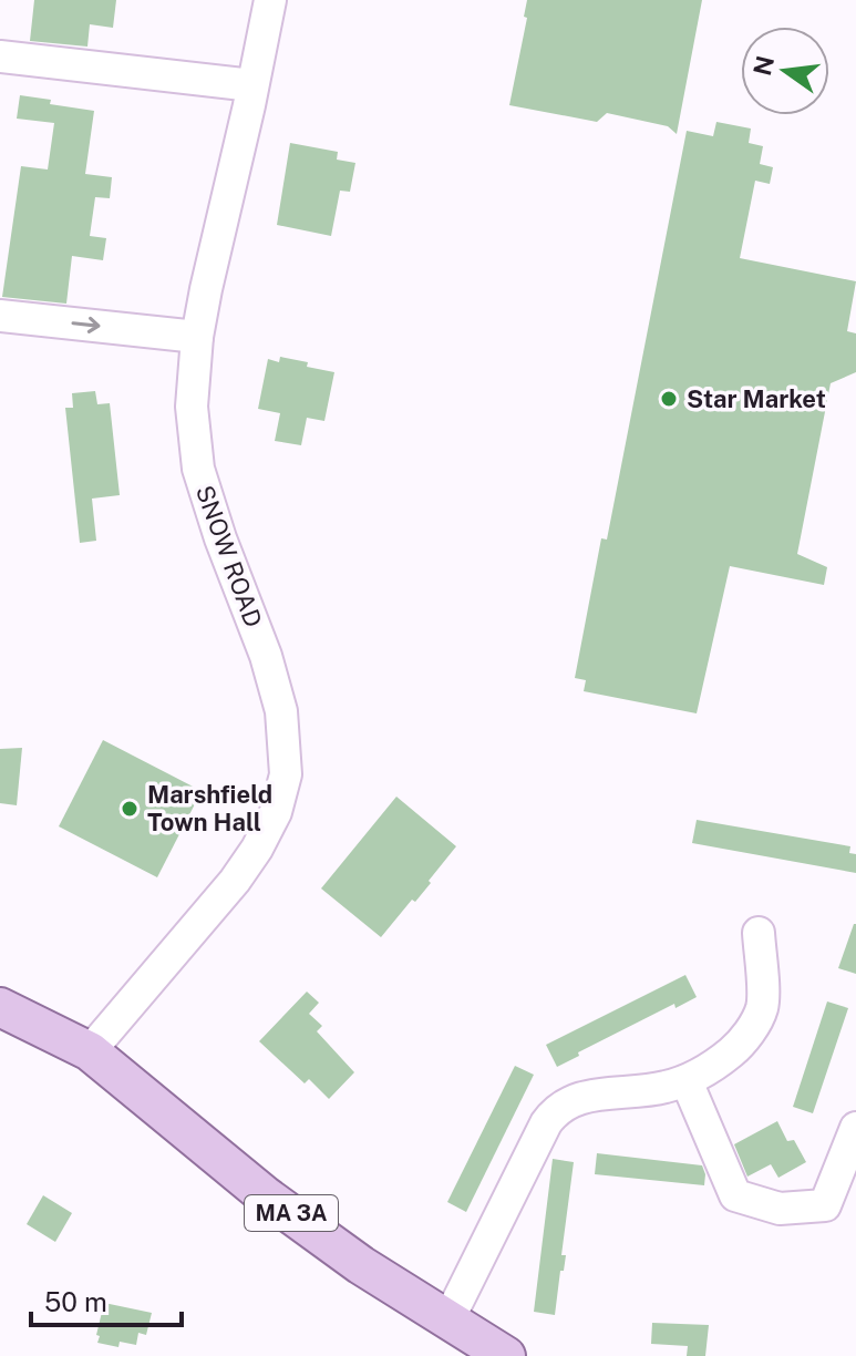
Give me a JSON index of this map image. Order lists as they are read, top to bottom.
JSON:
{
  "streets": {
    "main road": ["MA 3A"],
    "street": ["SNOW ROAD"]
  },
  "crossings": [
    ["SNOW ROAD", "MA 3A"]
  ],
  "places": ["Star Market", "Marshfield Town Hall"],
  "scale_bar": "50 m",
  "north": "left"
}
